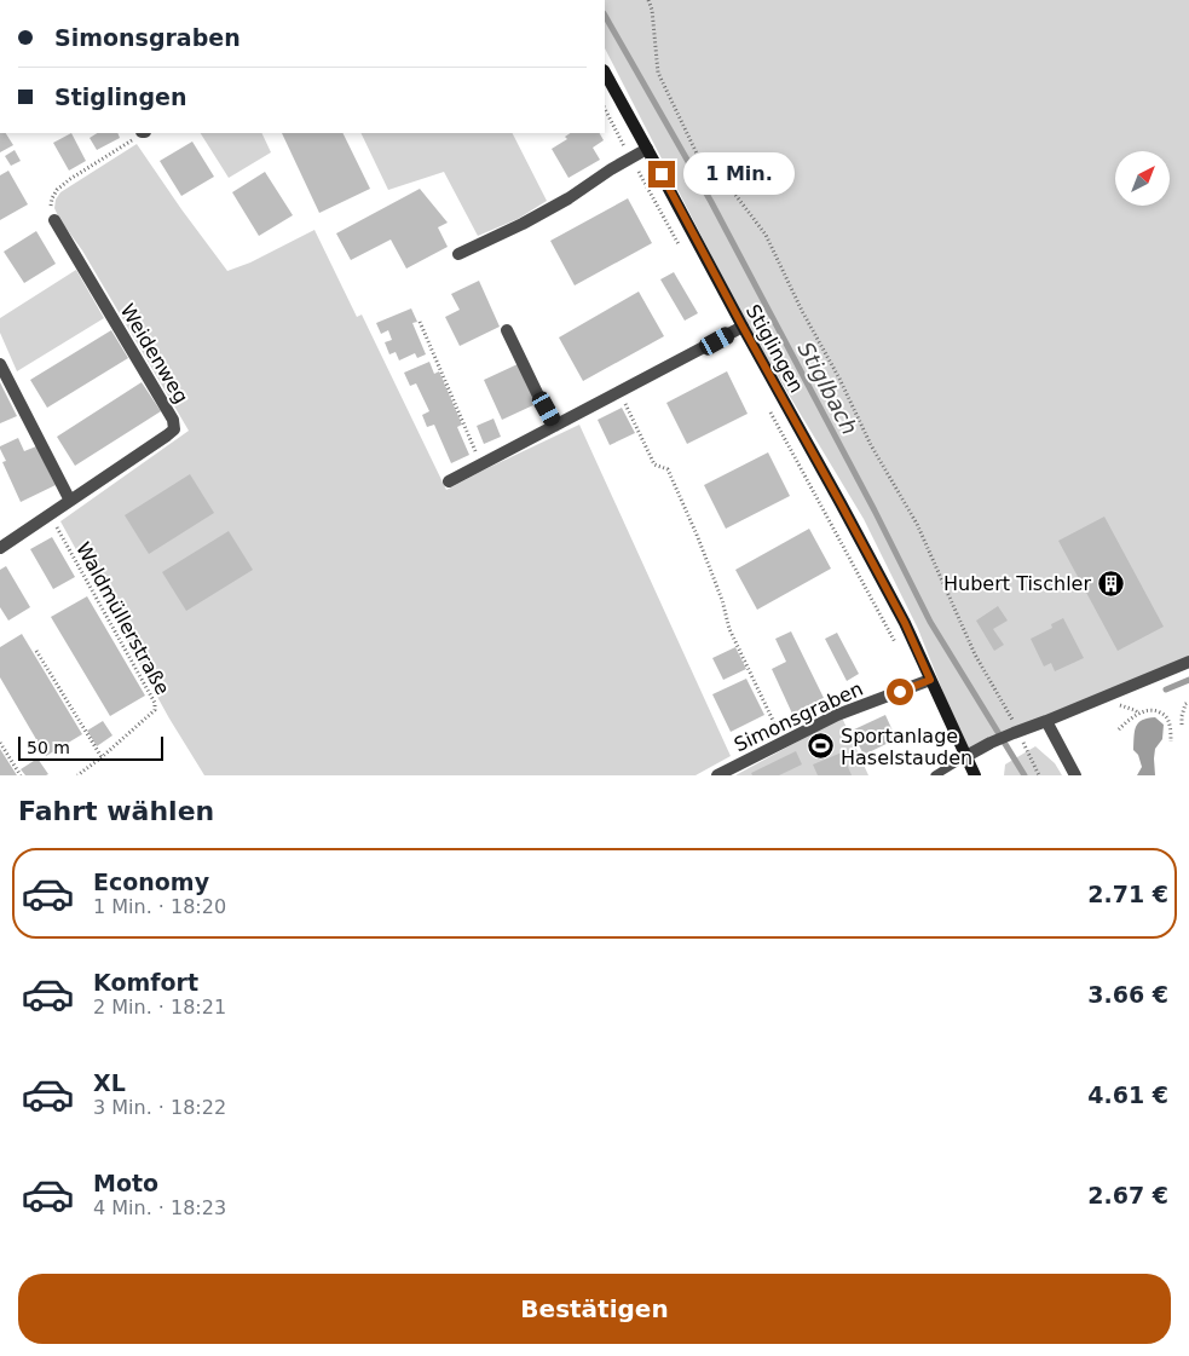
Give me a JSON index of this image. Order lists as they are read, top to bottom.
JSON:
{
  "streets": {
    "main road": ["Stiglingen"],
    "street": ["Weidenweg", "Simonsgraben"],
    "path": ["Waldmüllerstraße"]
  },
  "crossings": [
    ["Stiglingen", "Simonsgraben"],
    ["Weidenweg", "Waldmüllerstraße"]
  ],
  "water": ["Stiglbach"],
  "places": {
    "building": ["Hubert Tischler"],
    "sports": ["Sportanlage Haselstauden"]
  },
  "scale_bar": "50 m",
  "north": "top right",
  "page": {
    "banner": ["Simonsgraben", "Stiglingen"],
    "bubble": "1 Min.",
    "scale": "50 m",
    "heading": "Fahrt wählen",
    "list": [
      {
        "name": "Economy",
        "note": "1 Min. · 18:20",
        "value": "2.71 €"
      },
      {
        "name": "Komfort",
        "note": "2 Min. · 18:21",
        "value": "3.66 €"
      },
      {
        "name": "XL",
        "note": "3 Min. · 18:22",
        "value": "4.61 €"
      },
      {
        "name": "Moto",
        "note": "4 Min. · 18:23",
        "value": "2.67 €"
      }
    ],
    "buttons": "Bestätigen"
  }
}
